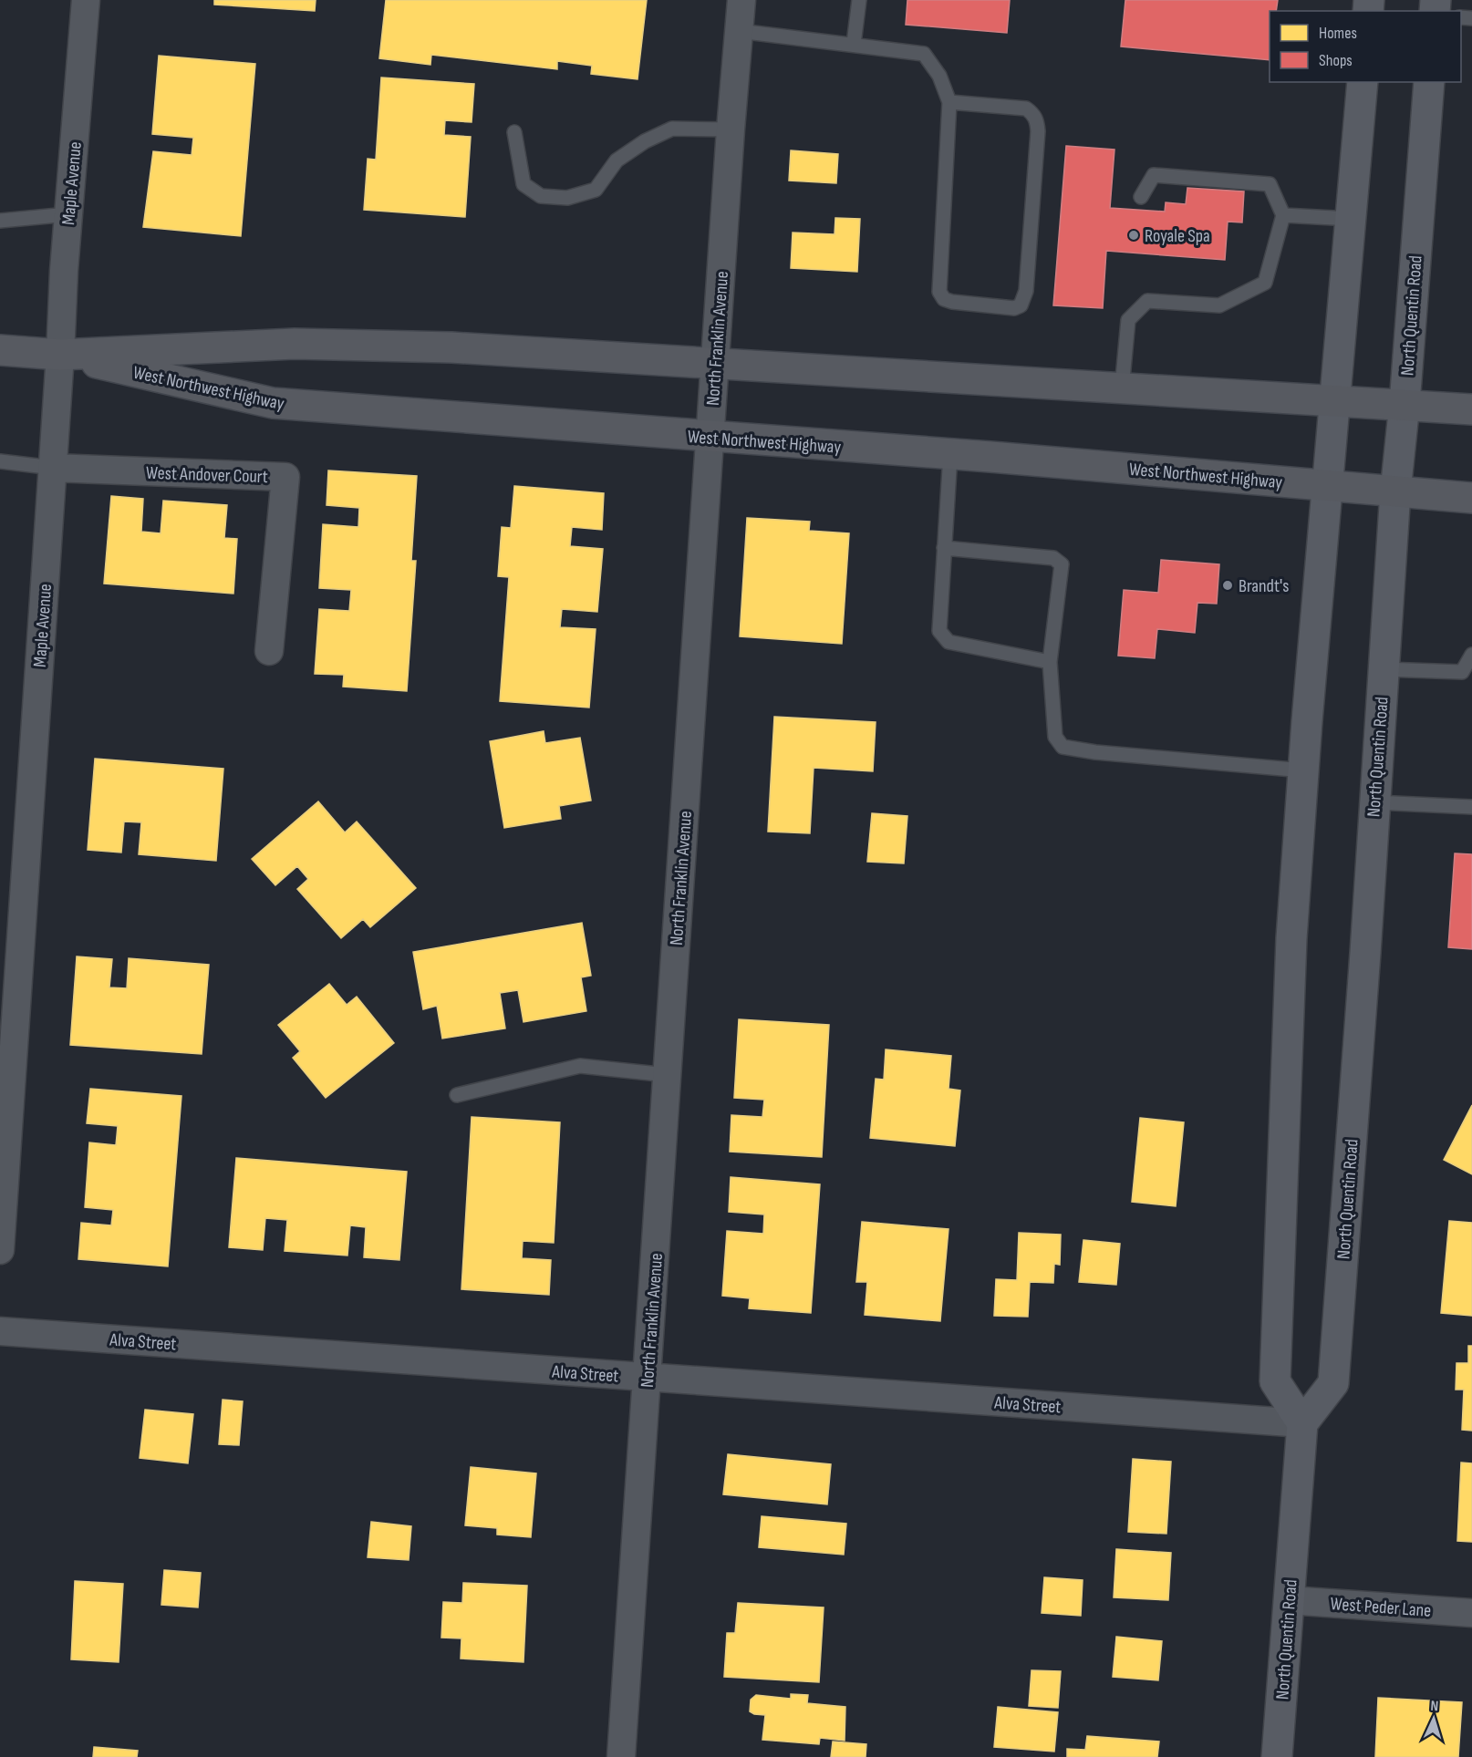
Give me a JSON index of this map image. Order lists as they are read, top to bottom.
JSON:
{
  "streets": {
    "main road": ["North Quentin Road", "West Northwest Highway"],
    "street": [
      "Maple Avenue",
      "North Franklin Avenue",
      "West Andover Court",
      "Alva Street",
      "West Peder Lane"
    ]
  },
  "crossings": [
    ["Maple Avenue", "West Northwest Highway"],
    ["Maple Avenue", "West Andover Court"],
    ["North Quentin Road", "West Northwest Highway"],
    ["North Quentin Road", "Alva Street"],
    ["North Quentin Road", "West Peder Lane"],
    ["North Franklin Avenue", "West Northwest Highway"],
    ["North Franklin Avenue", "Alva Street"]
  ],
  "places": ["Royale Spa", "Brandt's"],
  "legend": ["Homes", "Shops"],
  "north": "top"
}
